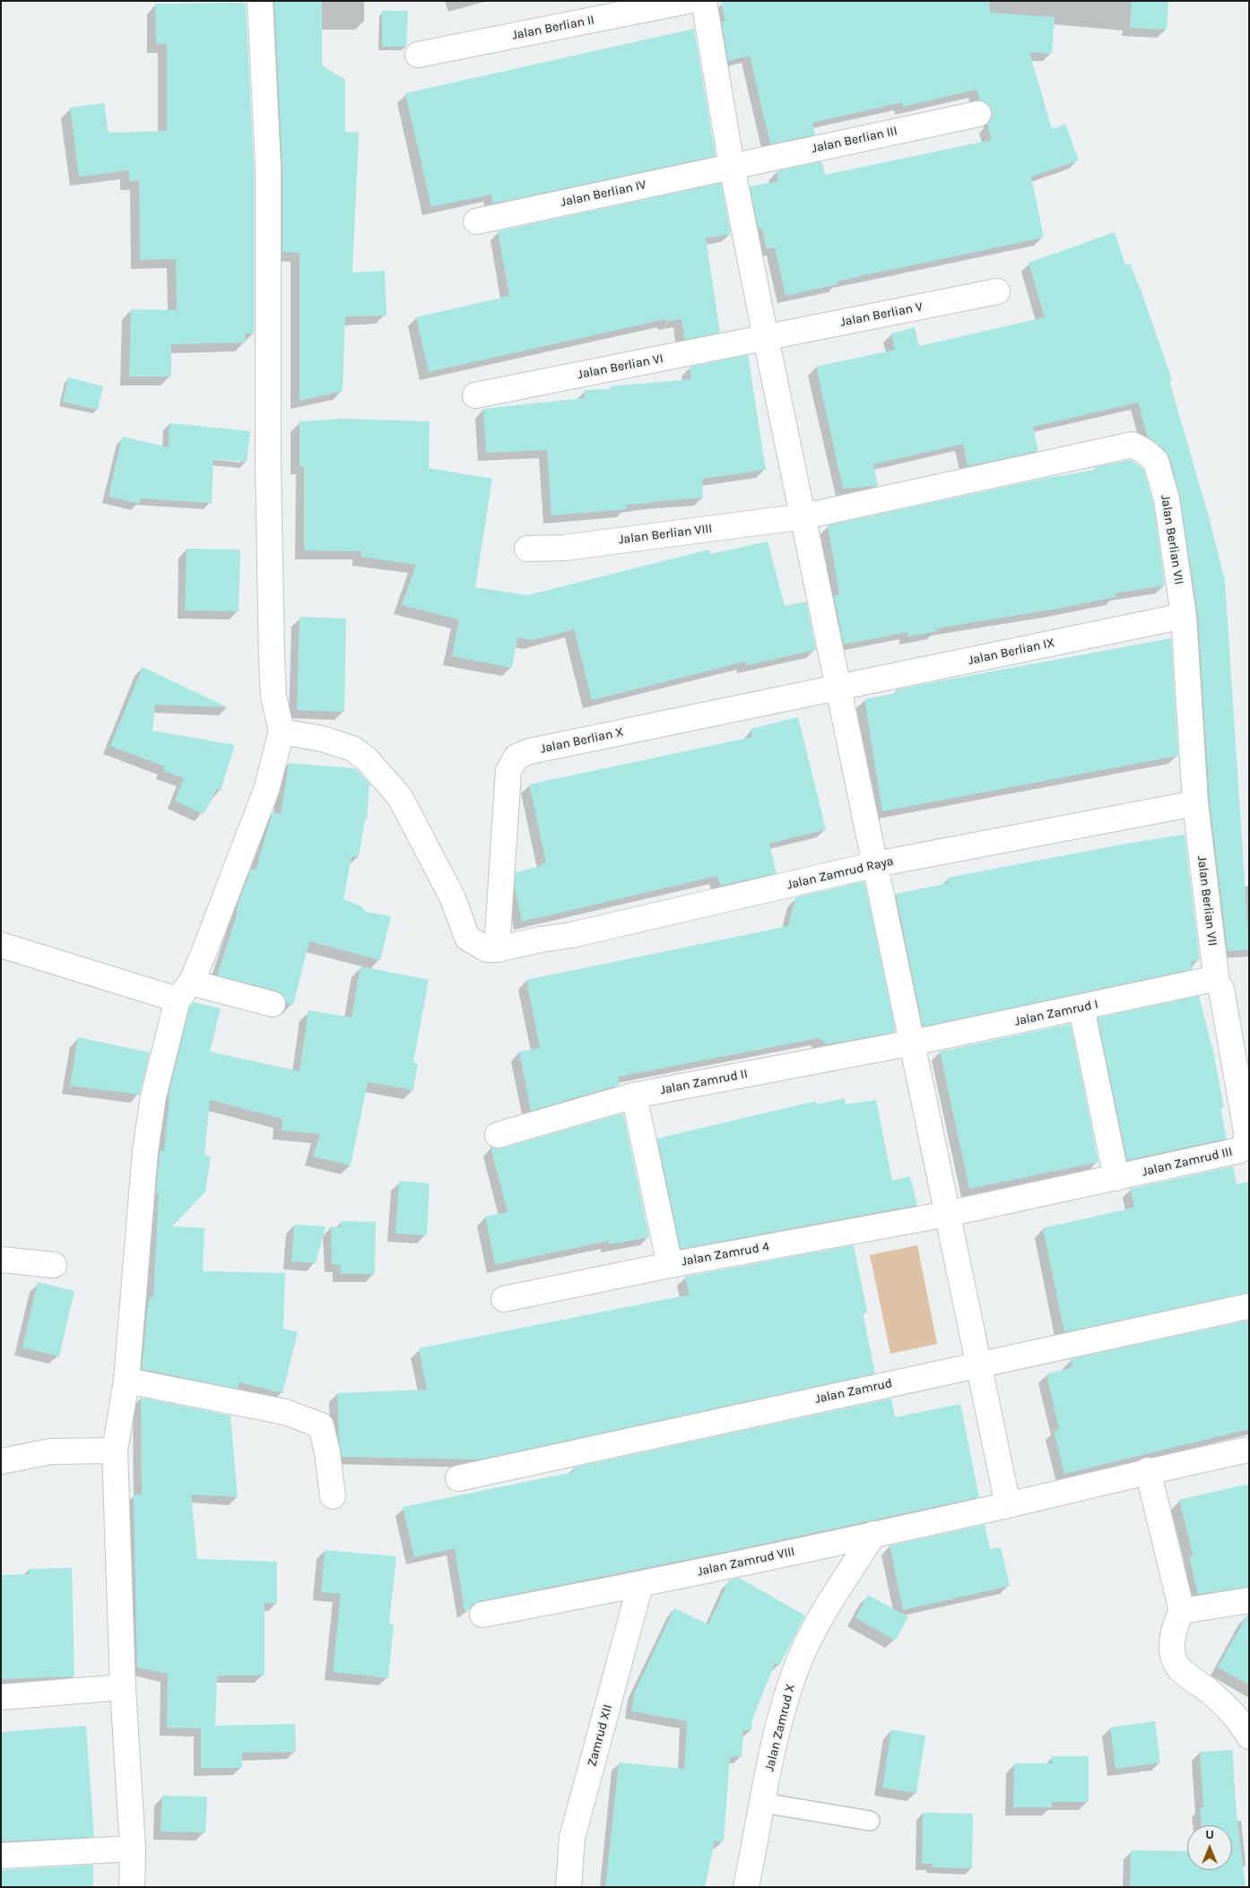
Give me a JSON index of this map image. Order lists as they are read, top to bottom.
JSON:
{
  "streets": {
    "street": [
      "Jalan Berlian II",
      "Jalan Berlian III",
      "Jalan Berlian IV",
      "Jalan Berlian V",
      "Jalan Berlian VI",
      "Jalan Berlian VIII",
      "Jalan Berlian VII",
      "Jalan Berlian IX",
      "Jalan Berlian X",
      "Jalan Zamrud Raya",
      "Jalan Zamrud I",
      "Jalan Zamrud II",
      "Jalan Zamrud III",
      "Jalan Zamrud 4",
      "Jalan Zamrud",
      "Jalan Zamrud VIII",
      "Jalan Zamrud X",
      "Zamrud XII"
    ]
  },
  "crossings": [
    ["Jalan Berlian III", "Jalan Berlian IV"],
    ["Jalan Berlian V", "Jalan Berlian VI"],
    ["Jalan Berlian VIII", "Jalan Berlian VII"],
    ["Jalan Berlian VII", "Jalan Berlian IX"],
    ["Jalan Berlian VII", "Jalan Zamrud Raya"],
    ["Jalan Berlian VII", "Jalan Zamrud I"],
    ["Jalan Berlian VII", "Jalan Zamrud III"],
    ["Jalan Berlian IX", "Jalan Berlian X"],
    ["Jalan Berlian X", "Jalan Zamrud Raya"],
    ["Jalan Zamrud I", "Jalan Zamrud II"],
    ["Jalan Zamrud I", "Jalan Zamrud III"],
    ["Jalan Zamrud III", "Jalan Zamrud 4"],
    ["Jalan Zamrud VIII", "Jalan Zamrud X"],
    ["Jalan Zamrud VIII", "Zamrud XII"]
  ],
  "north": "top"
}
